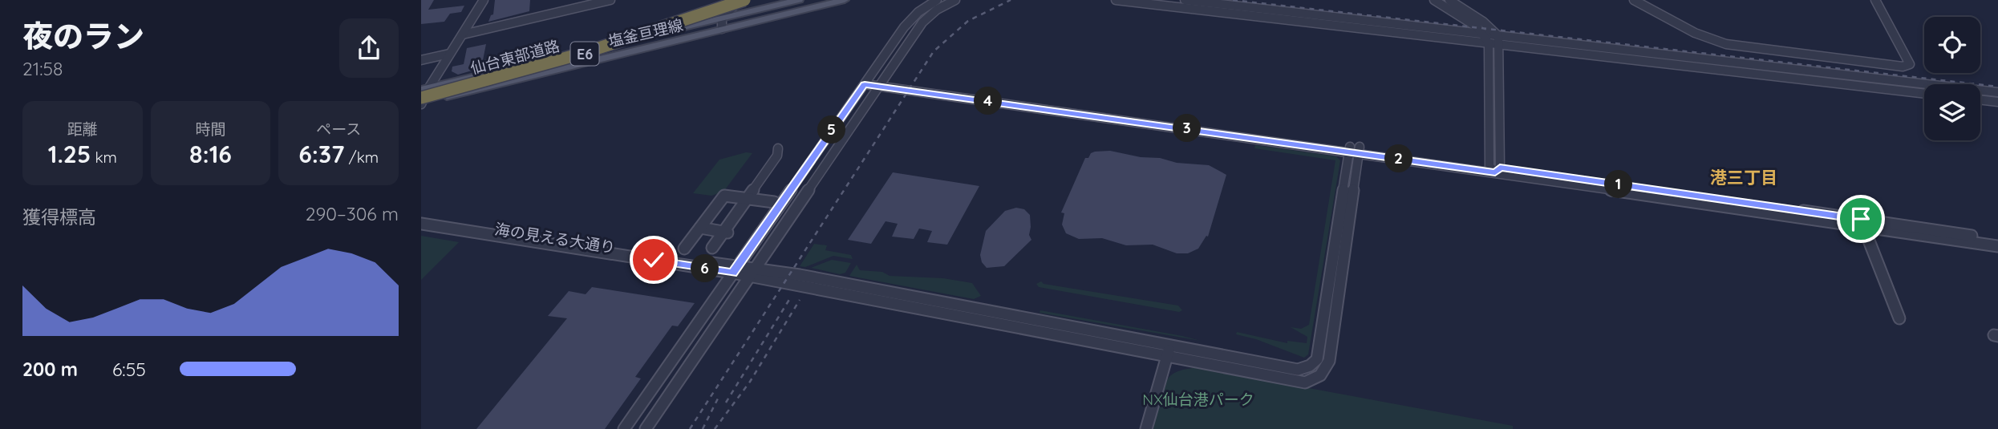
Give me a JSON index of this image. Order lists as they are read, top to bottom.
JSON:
{
  "streets": {
    "highway": ["E6", "仙台東部道路"],
    "main road": ["塩釜亘理線"],
    "street": ["海の見える大通り"]
  },
  "crossings": [
    ["塩釜亘理線", "仙台東部道路"]
  ],
  "districts": ["港三丁目"],
  "parks": ["NX仙台港パーク"],
  "page": {
    "heading": ["夜のラン", "21:58"],
    "pins": [
      "4",
      "3",
      "5",
      "2",
      "1",
      "6"
    ],
    "stats": [
      ["距離", "1.25 km"],
      ["時間", "8:16"],
      ["ペース", "6:37 /km"]
    ],
    "chart": ["獲得標高", "290–306 m"],
    "list": [
      {
        "name": "200 m",
        "note": "6:55"
      }
    ]
  }
}
